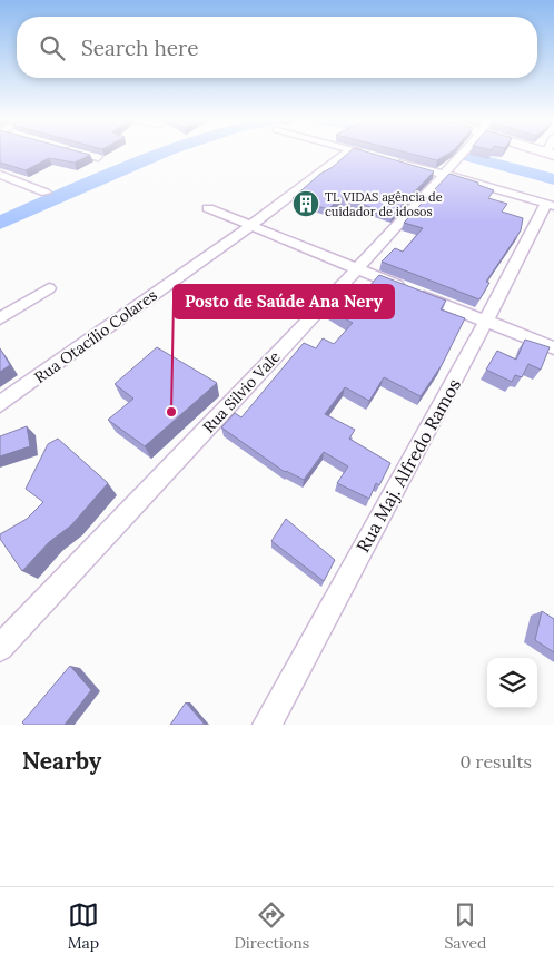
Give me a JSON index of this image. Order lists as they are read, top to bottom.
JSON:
{
  "streets": {
    "street": ["Rua Otacílio Colares", "Rua Silvio Vale", "Rua Maj. Alfredo Ramos"]
  },
  "places": {
    "building": ["TL VIDAS agência de cuidador de idosos"],
    "other": ["Posto de Saúde Ana Nery"]
  },
  "page": {
    "search": "Search here",
    "heading": ["Nearby", "0 results"],
    "nav": ["Map", "Directions", "Saved"]
  }
}
